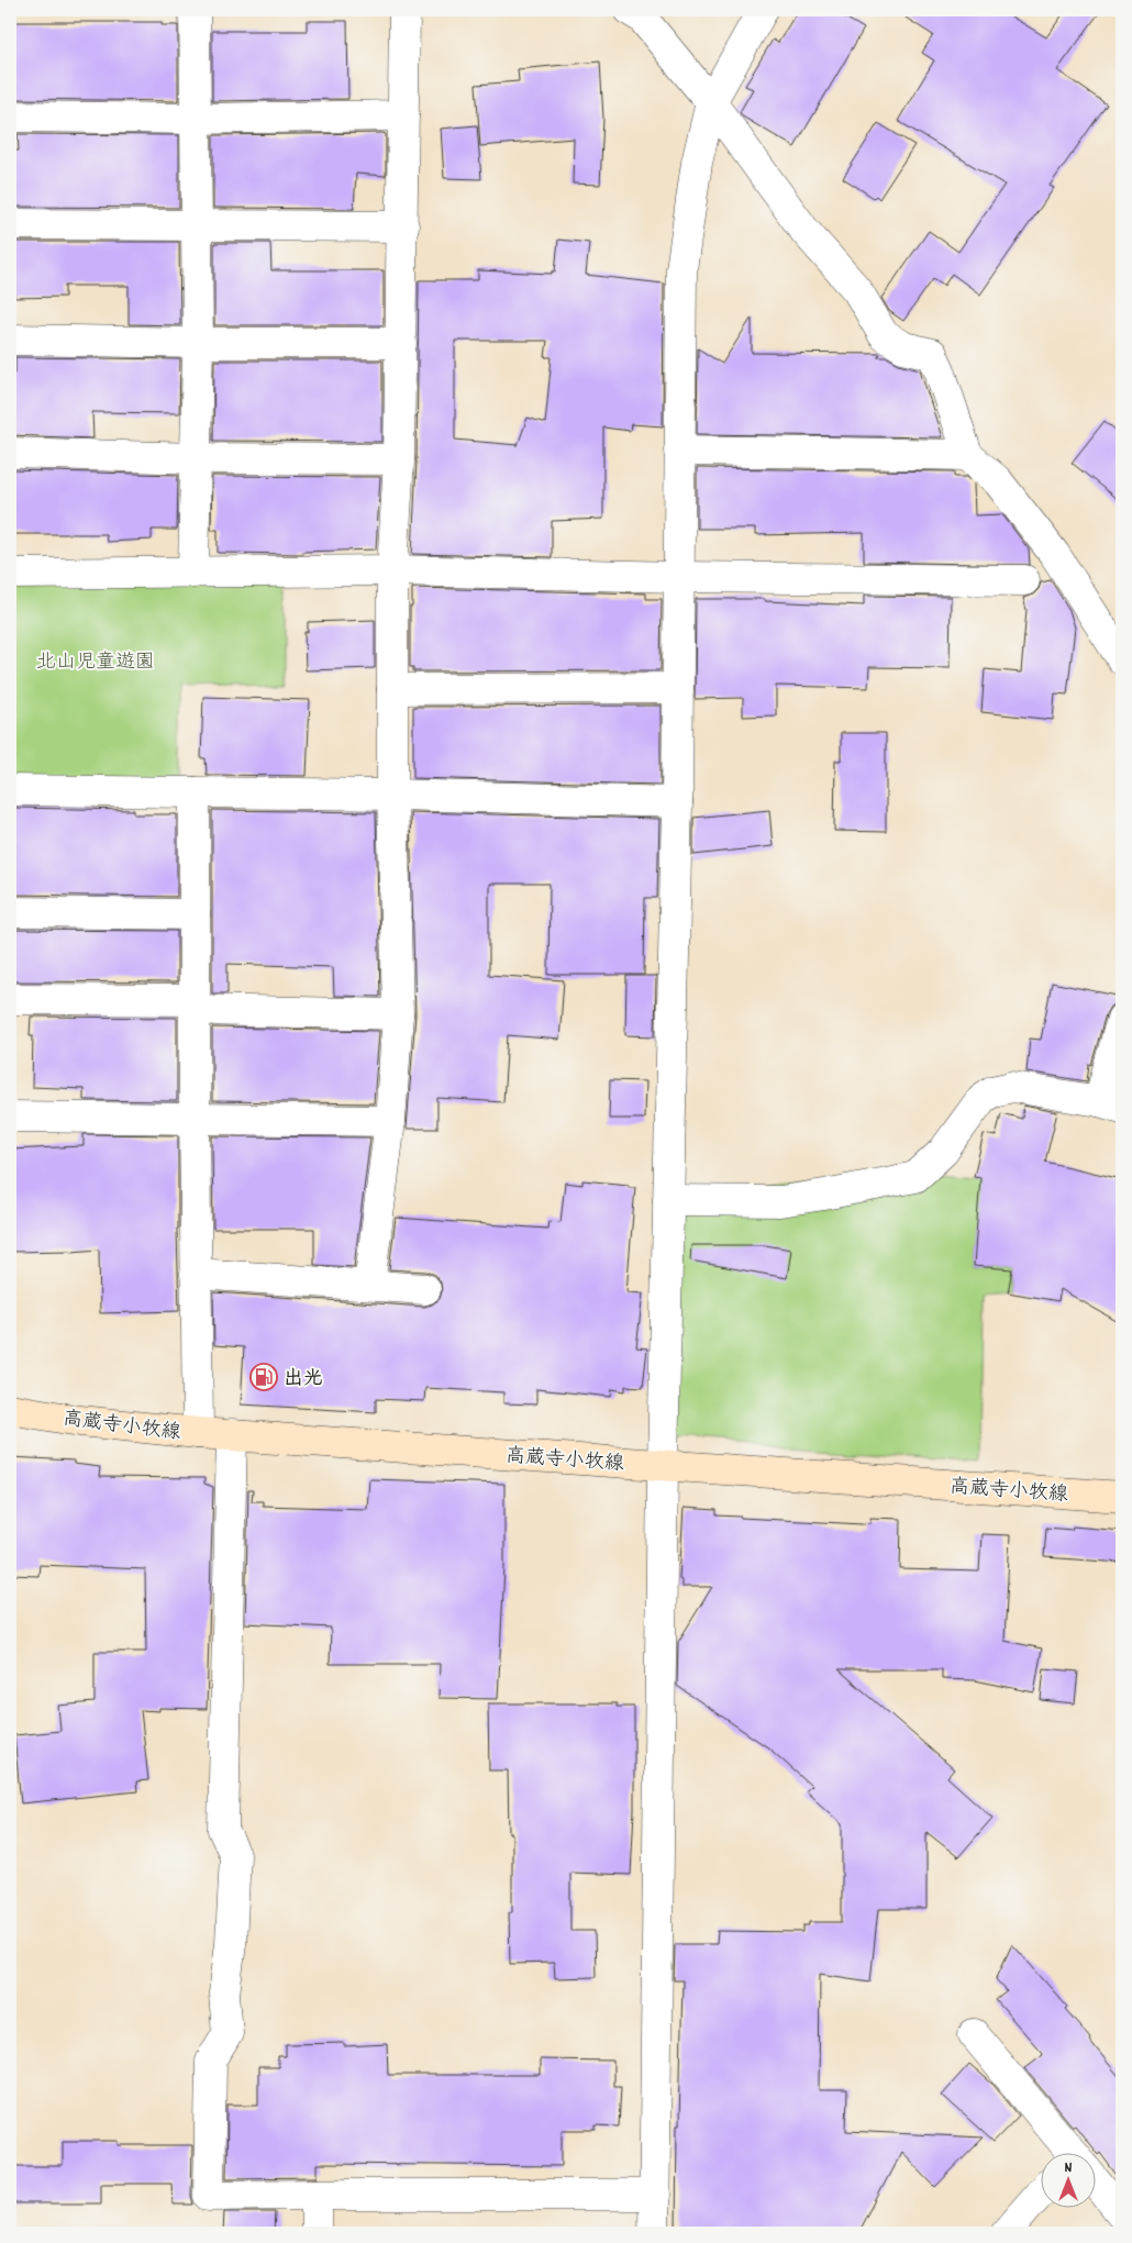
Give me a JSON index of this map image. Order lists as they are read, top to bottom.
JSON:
{
  "streets": {
    "main road": ["高蔵寺小牧線"]
  },
  "parks": ["北山児童遊園"],
  "places": {
    "fuel station": ["出光"]
  },
  "north": "top"
}
